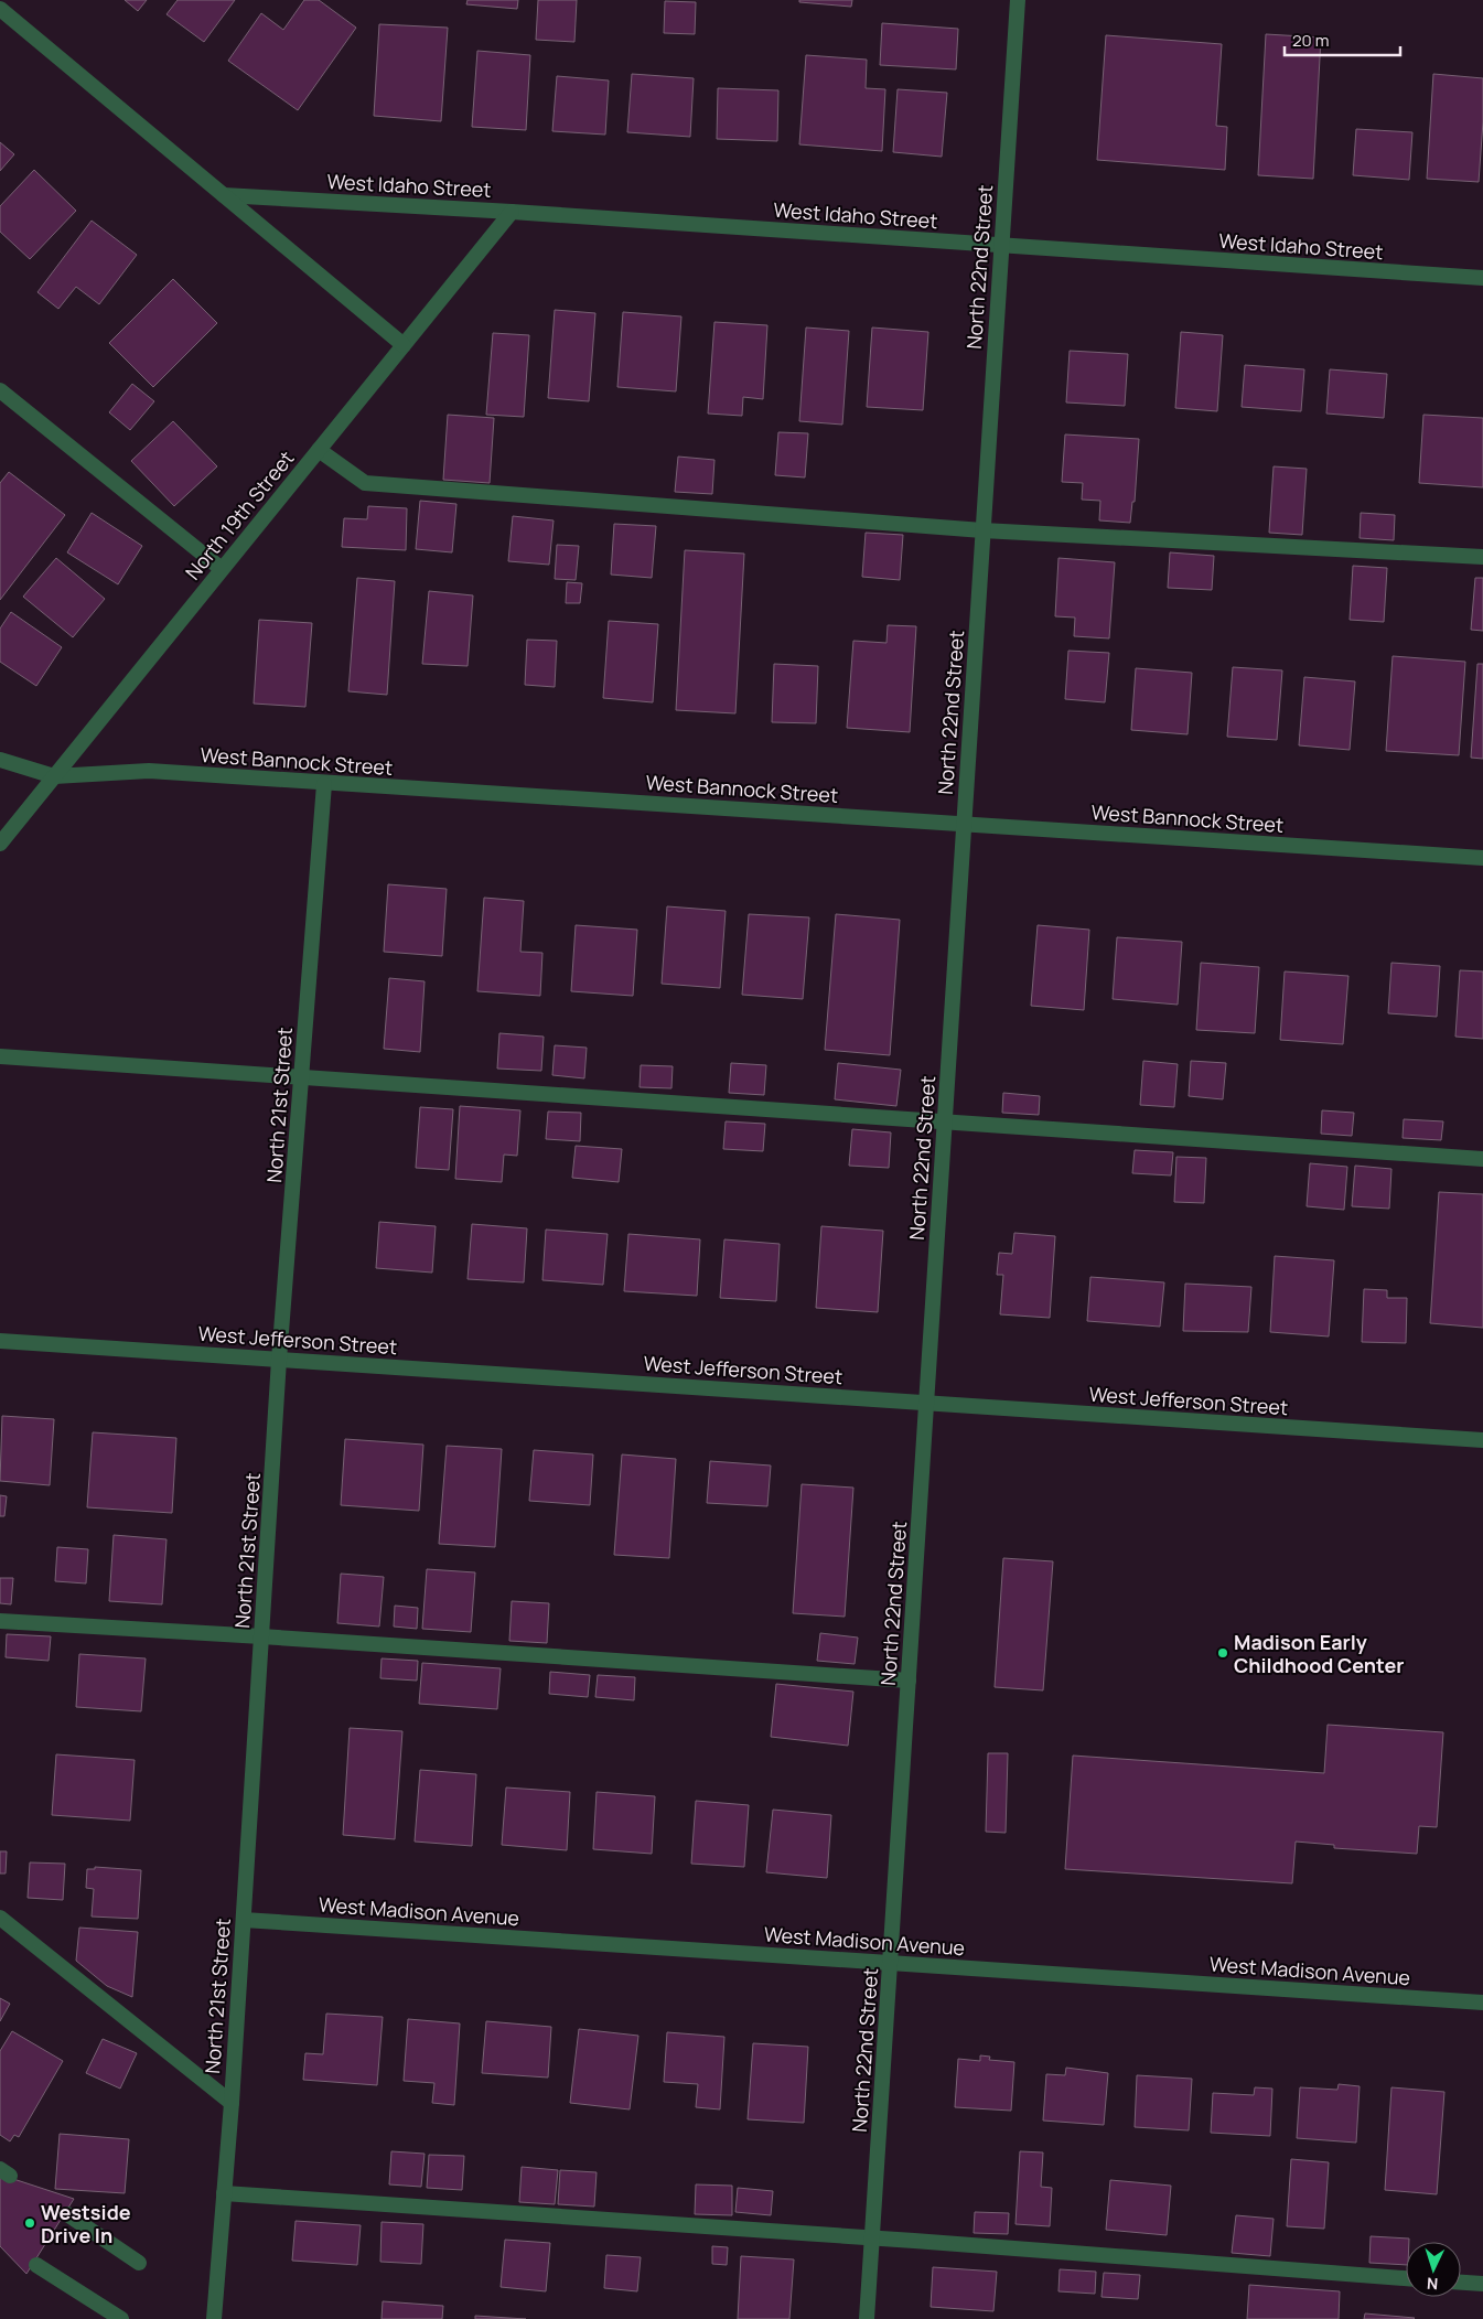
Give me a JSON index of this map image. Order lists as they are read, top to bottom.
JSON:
{
  "streets": {
    "street": [
      "West Idaho Street",
      "North 22nd Street",
      "North 19th Street",
      "West Bannock Street",
      "North 21st Street",
      "West Jefferson Street",
      "West Madison Avenue"
    ]
  },
  "crossings": [
    ["West Idaho Street", "North 22nd Street"],
    ["West Idaho Street", "North 19th Street"],
    ["North 22nd Street", "West Bannock Street"],
    ["North 22nd Street", "West Jefferson Street"],
    ["North 22nd Street", "West Madison Avenue"],
    ["North 19th Street", "West Bannock Street"],
    ["West Bannock Street", "North 21st Street"],
    ["North 21st Street", "West Jefferson Street"],
    ["North 21st Street", "West Madison Avenue"]
  ],
  "places": ["Madison Early Childhood Center", "Westside Drive In"],
  "scale_bar": "20 m",
  "north": "bottom"
}
